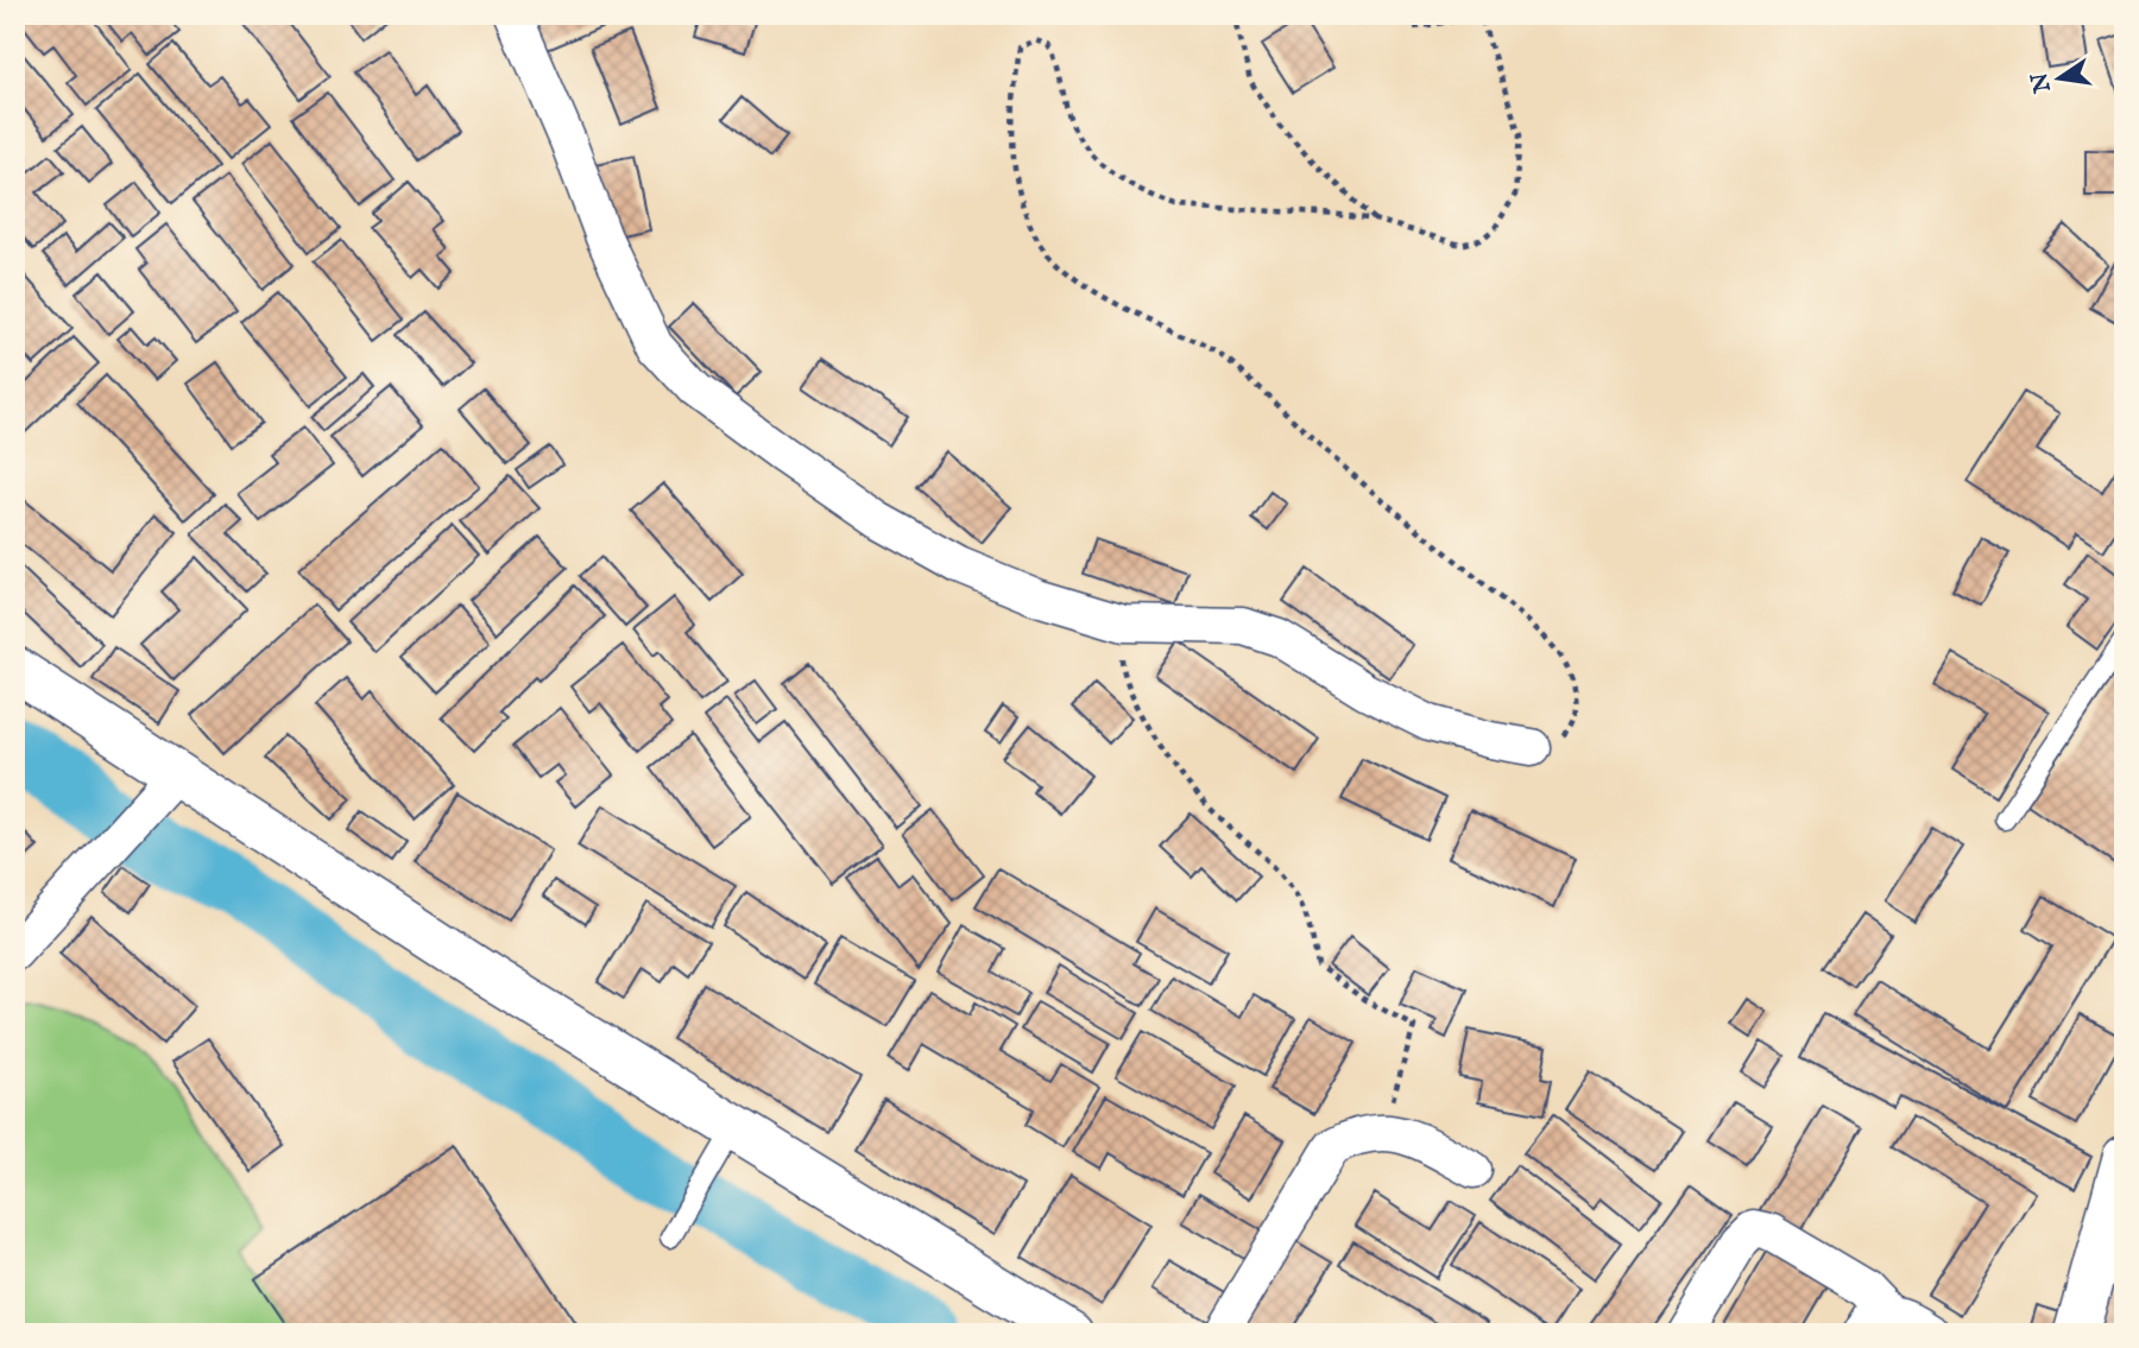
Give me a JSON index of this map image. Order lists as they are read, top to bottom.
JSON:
{
  "north": "left"
}
